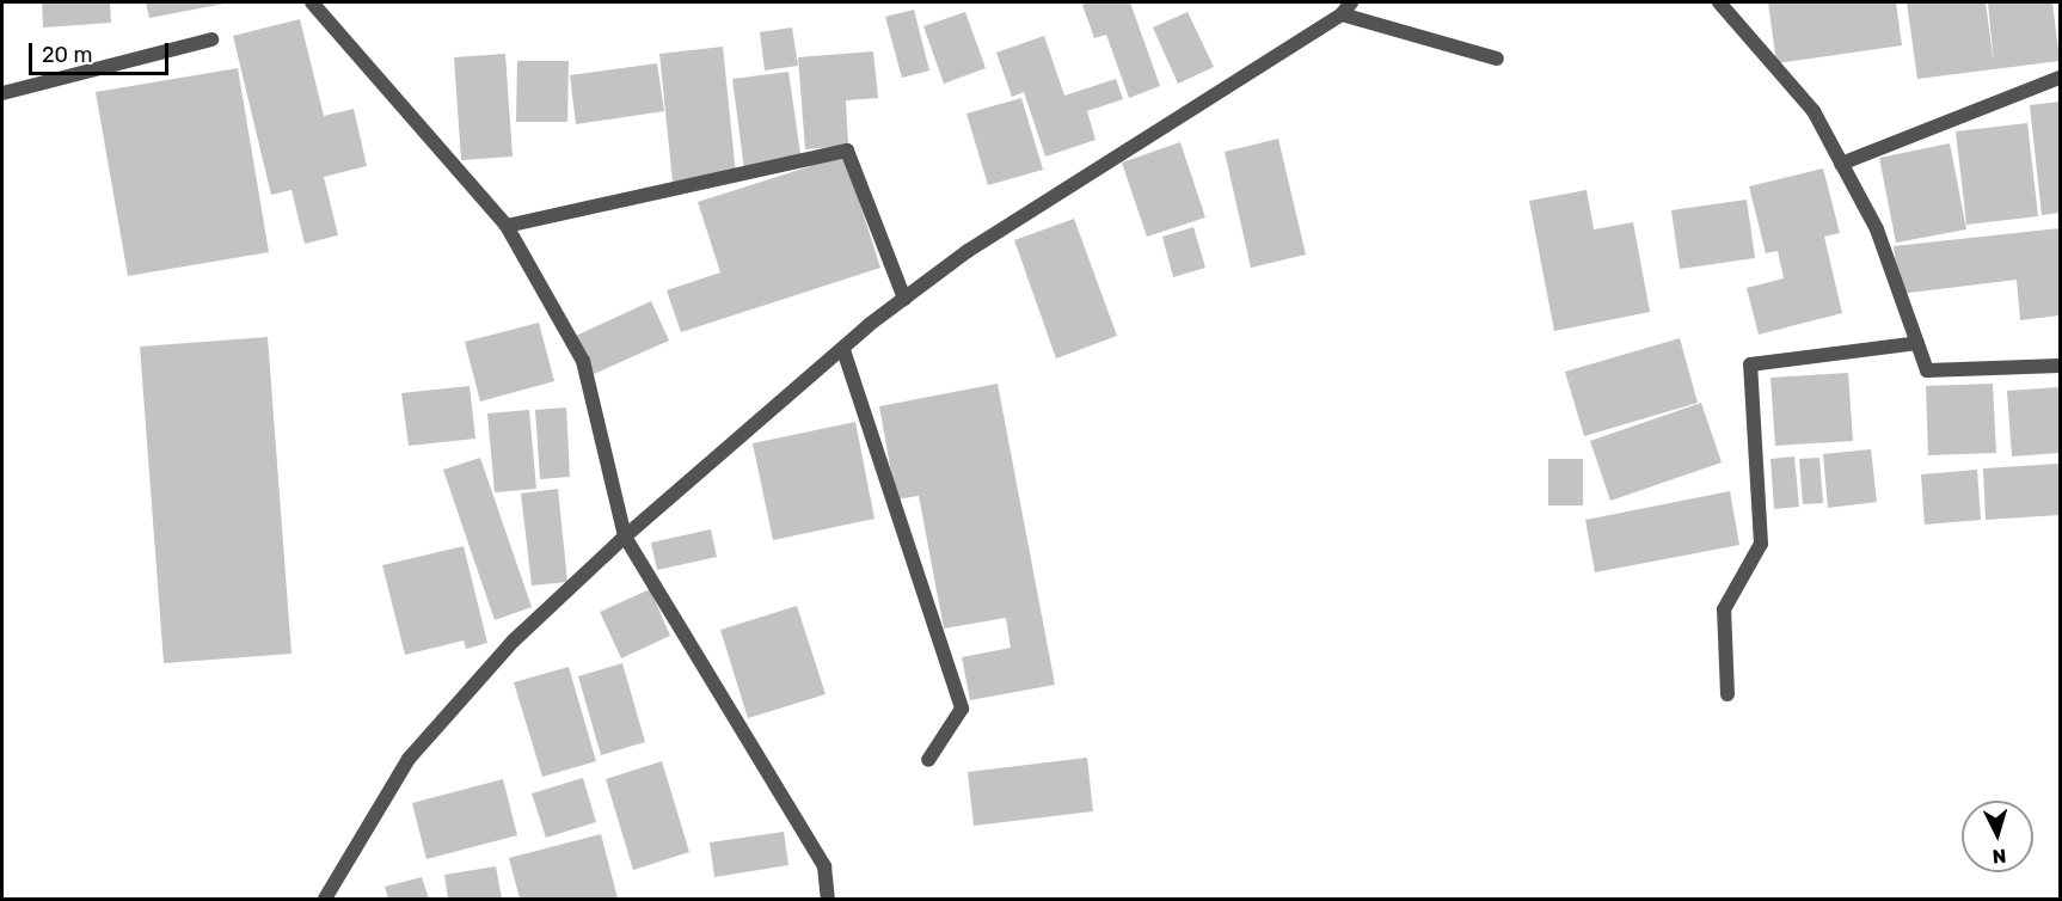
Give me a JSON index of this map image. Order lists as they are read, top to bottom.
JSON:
{
  "scale_bar": "20 m",
  "north": "bottom"
}
